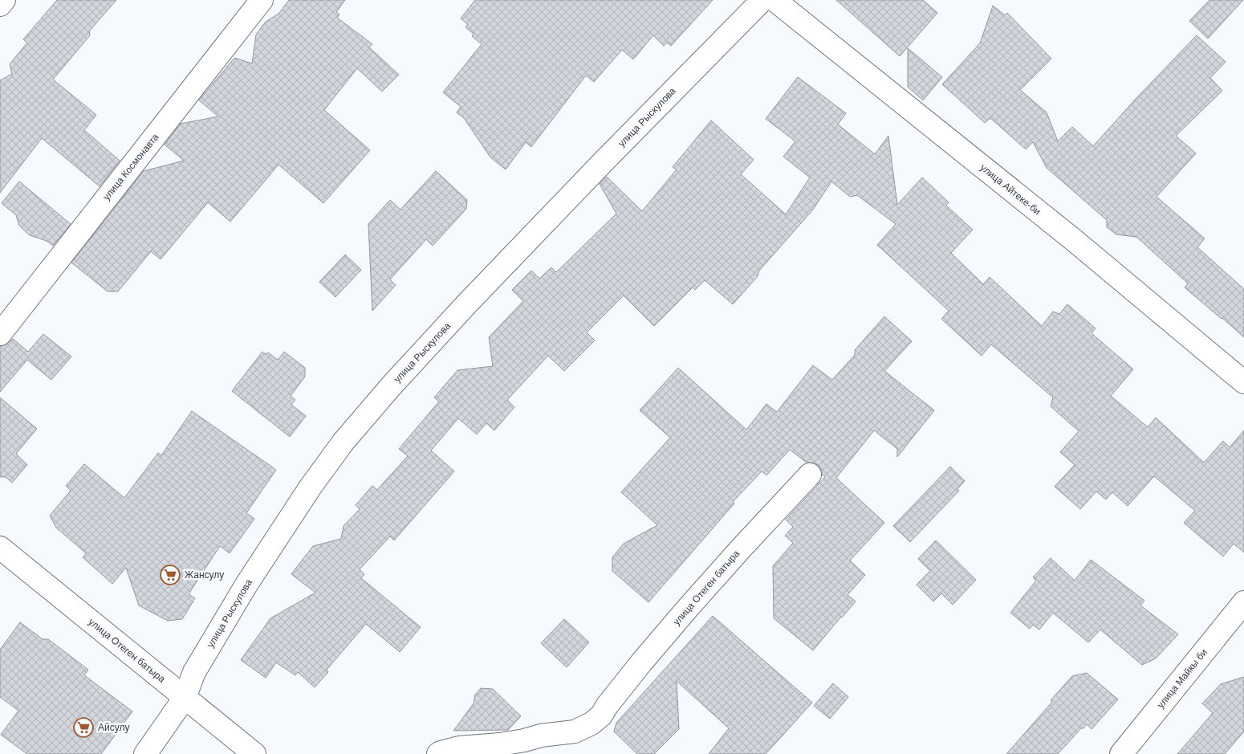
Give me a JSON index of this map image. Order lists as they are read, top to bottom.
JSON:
{
  "streets": {
    "street": [
      "улица Рыскулова",
      "улица Космонавта",
      "улица Айтеке-би",
      "улица Отеген батыра",
      "улица Майкы би"
    ]
  },
  "crossings": [
    ["улица Рыскулова", "улица Отеген батыра"]
  ],
  "places": {
    "supermarket": ["Жансулу", "Айсулу"]
  }
}
